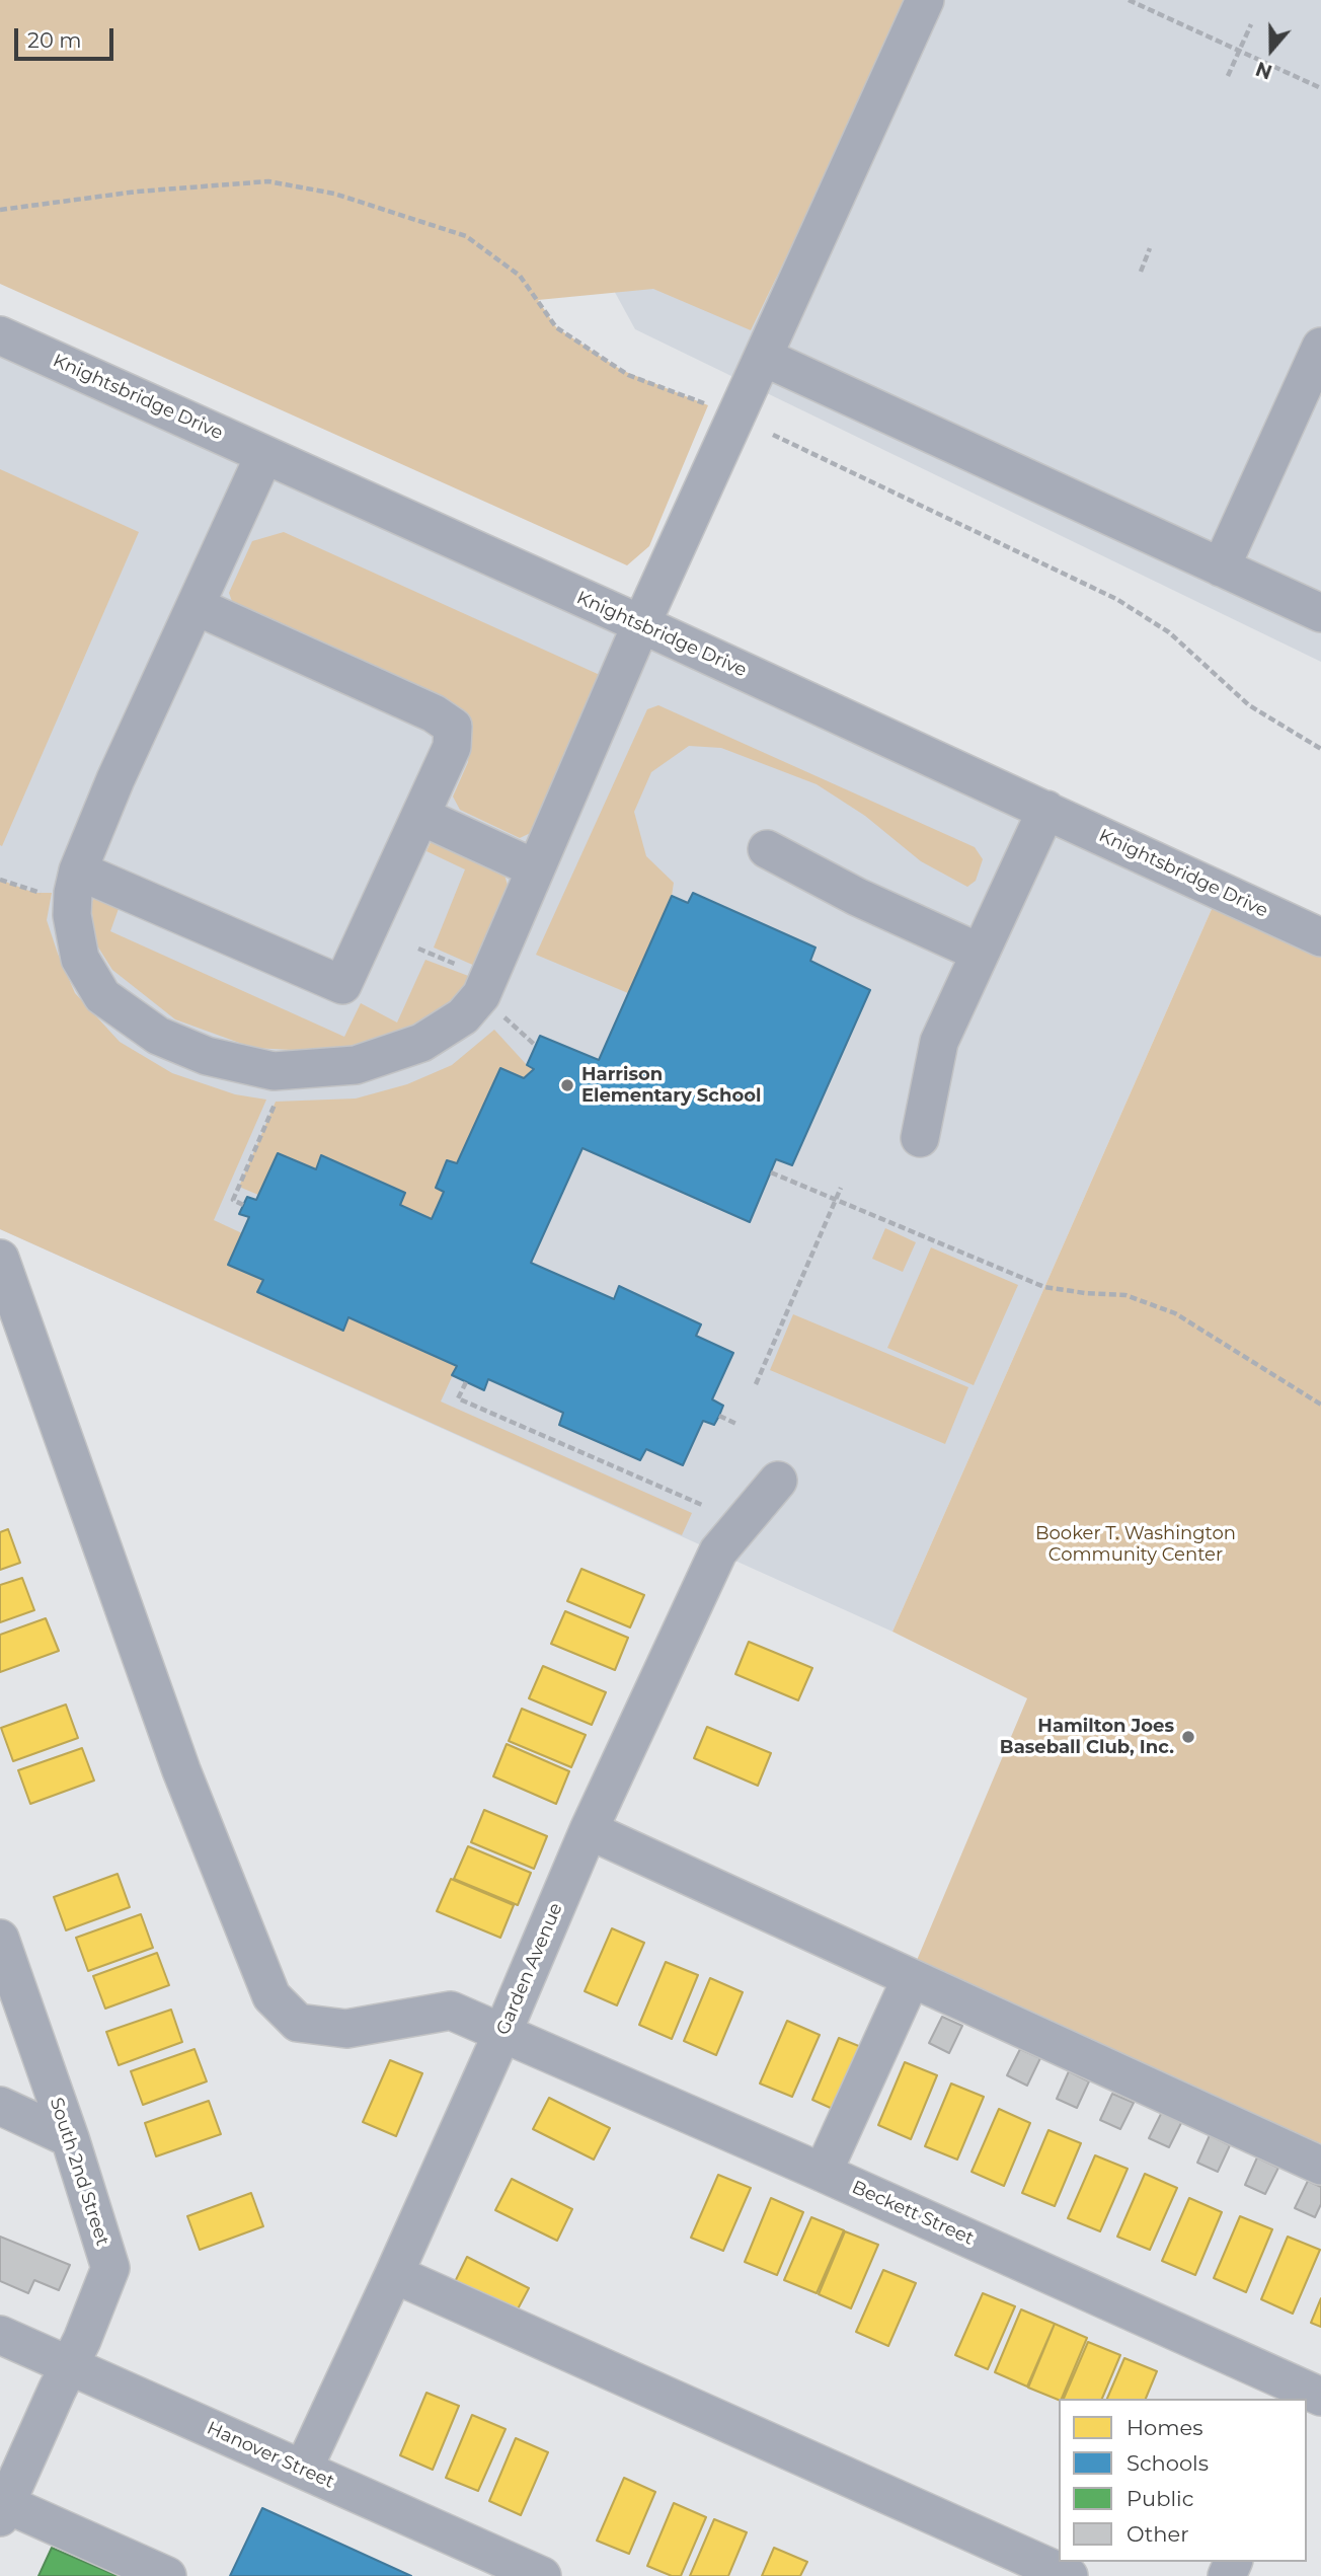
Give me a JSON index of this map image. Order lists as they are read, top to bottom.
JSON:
{
  "streets": {
    "street": [
      "Knightsbridge Drive",
      "Garden Avenue",
      "South 2nd Street",
      "Beckett Street",
      "Hanover Street"
    ]
  },
  "crossings": [
    ["Garden Avenue", "Beckett Street"],
    ["Garden Avenue", "Hanover Street"],
    ["South 2nd Street", "Hanover Street"]
  ],
  "parks": ["Booker T. Washington Community Center"],
  "places": ["Harrison Elementary School", "Hamilton Joes Baseball Club, Inc."],
  "legend": [
    "Homes",
    "Schools",
    "Public",
    "Other"
  ],
  "scale_bar": "20 m",
  "north": "bottom"
}
